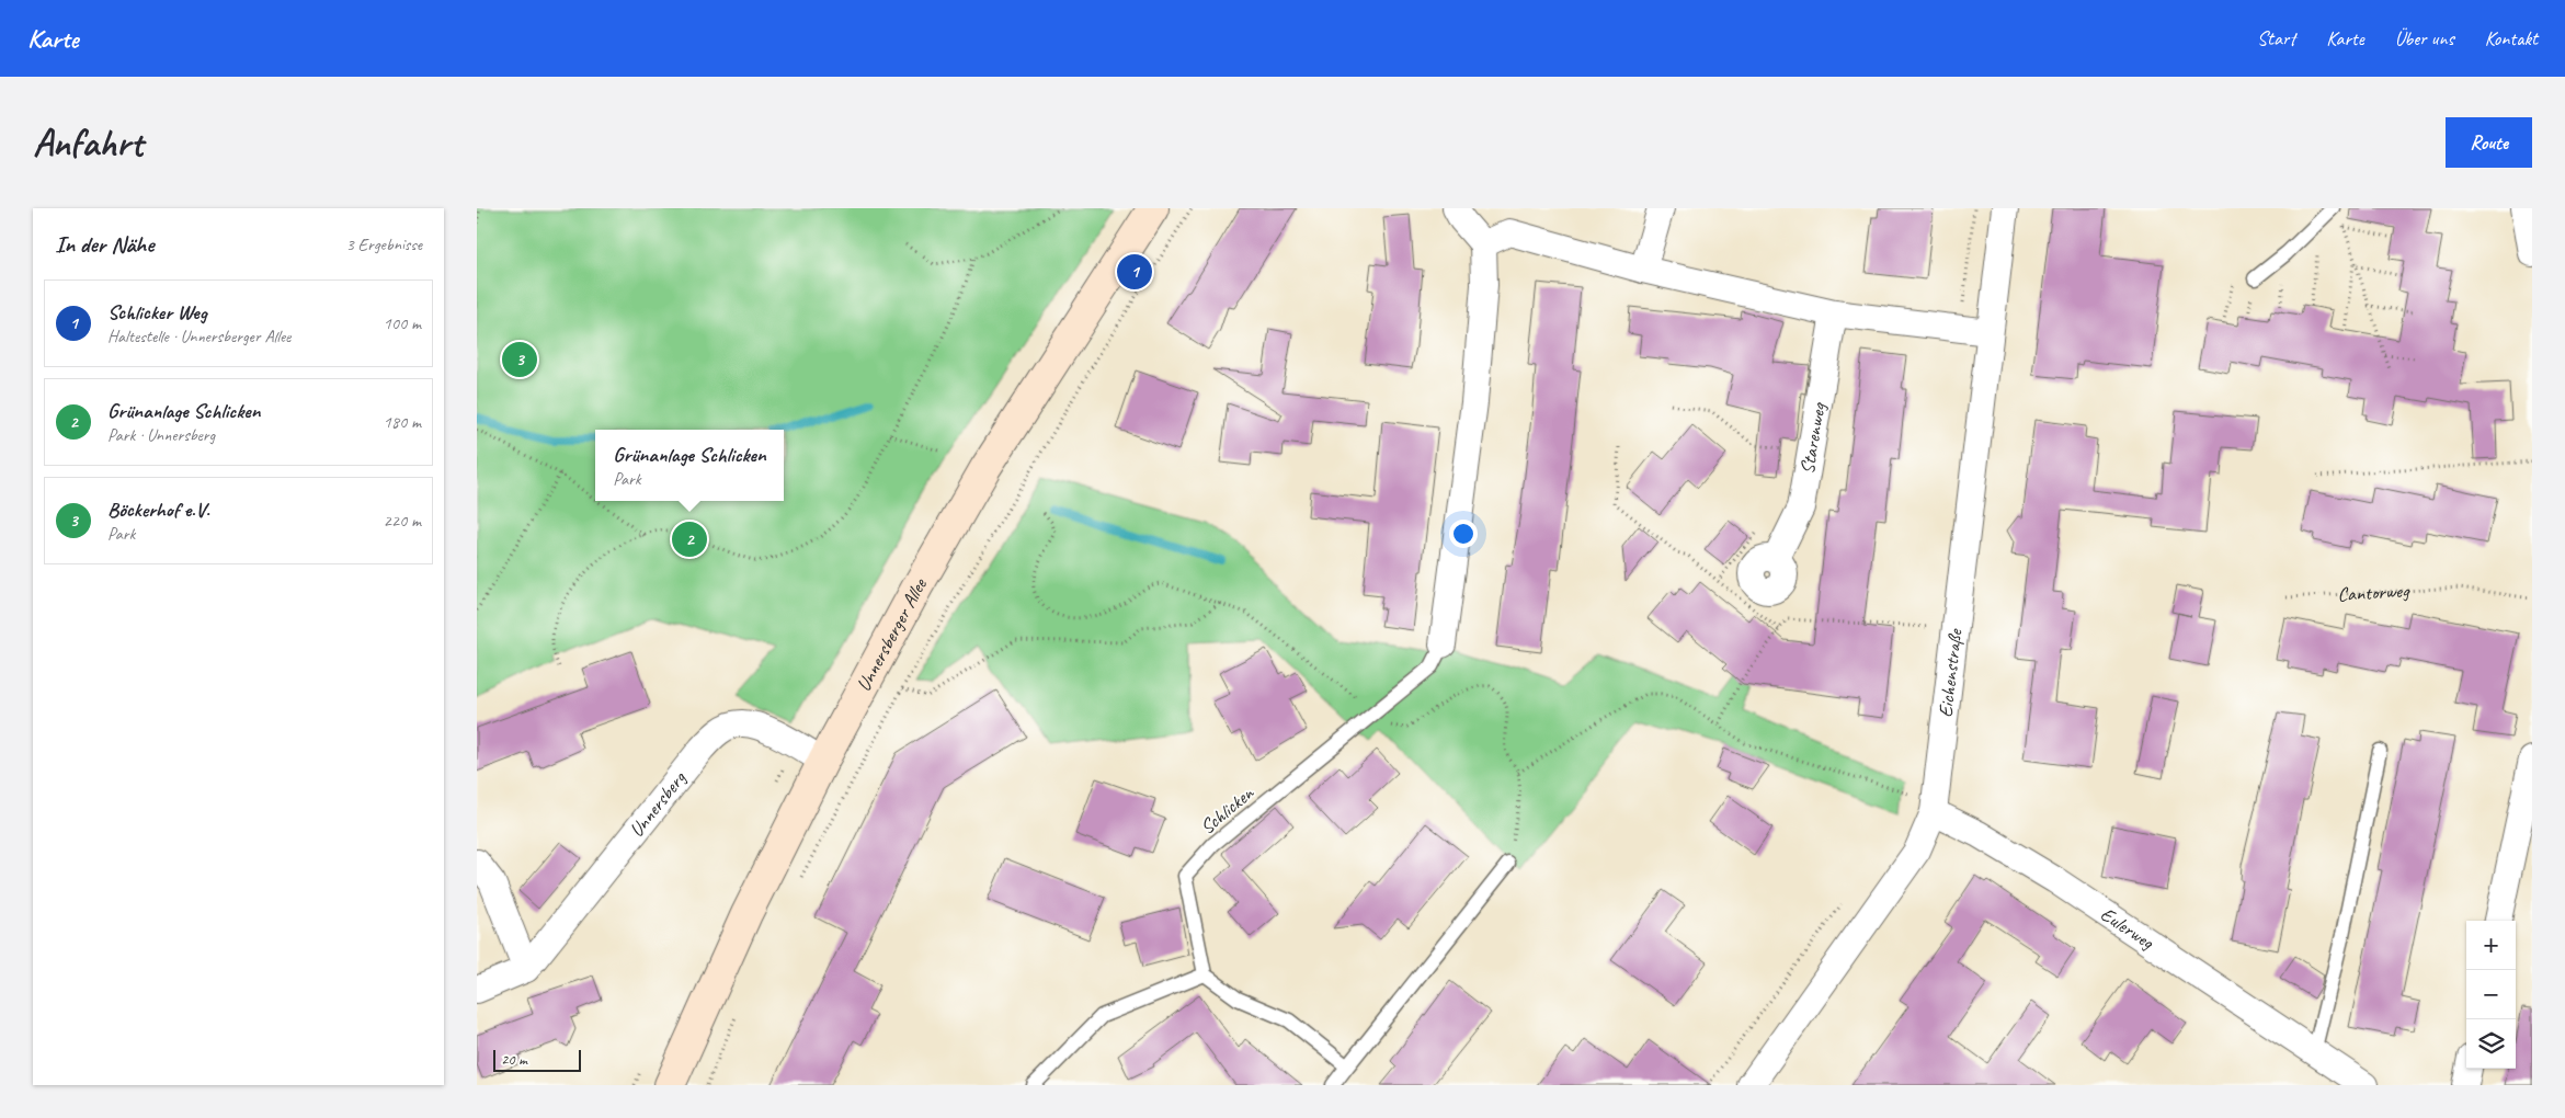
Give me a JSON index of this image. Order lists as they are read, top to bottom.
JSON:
{
  "streets": {
    "main road": ["Unnersberger Allee"],
    "street": [
      "Starenweg",
      "Eichenstraße",
      "Unnersberg",
      "Eulerweg"
    ],
    "lane": ["Schlicken"],
    "path": ["Cantorweg"]
  },
  "crossings": [
    ["Unnersberger Allee", "Unnersberg"],
    ["Eichenstraße", "Eulerweg"]
  ],
  "scale_bar": "20 m",
  "page": {
    "header": "Karte",
    "nav": [
      "Start",
      "Karte",
      "Über uns",
      "Kontakt"
    ],
    "buttons": "Route",
    "title": "Anfahrt",
    "heading": ["In der Nähe", "3 Ergebnisse"],
    "pins": ["1", "3", "2"],
    "list": [
      {
        "mark": "1",
        "name": "Schlicker Weg",
        "note": "Haltestelle · Unnersberger Allee",
        "value": "100 m"
      },
      {
        "mark": "2",
        "name": "Grünanlage Schlicken",
        "note": "Park · Unnersberg",
        "value": "180 m"
      },
      {
        "mark": "3",
        "name": "Böckerhof e.V.",
        "note": "Park",
        "value": "220 m"
      }
    ],
    "popup": ["Grünanlage Schlicken", "Park"],
    "map_buttons": ["+", "−"],
    "scale": "20 m"
  }
}
